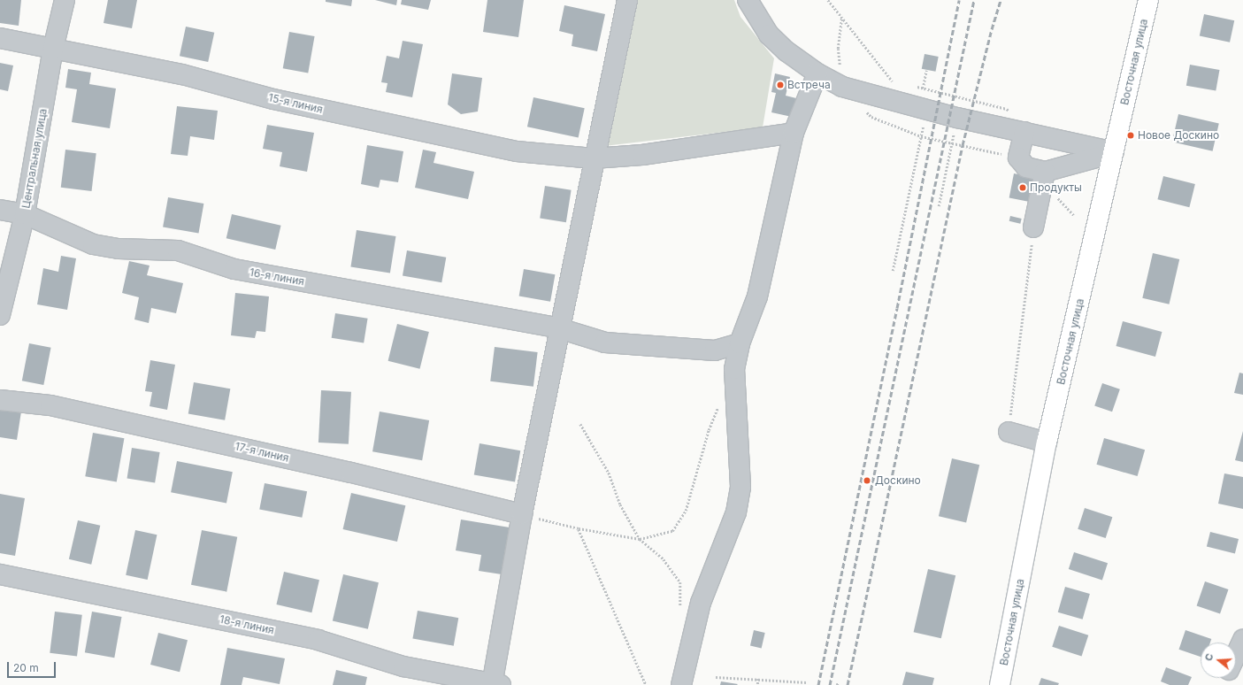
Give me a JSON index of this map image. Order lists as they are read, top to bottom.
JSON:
{
  "streets": {
    "main road": ["Восточная улица"],
    "street": [
      "15-я линия",
      "Центральная улица",
      "16-я линия",
      "17-я линия",
      "18-я линия"
    ]
  },
  "crossings": [
    ["15-я линия", "Центральная улица"],
    ["Центральная улица", "16-я линия"]
  ],
  "places": [
    "Встреча",
    "Новое Доскино",
    "Продукты",
    "Доскино"
  ],
  "scale_bar": "20 m",
  "north": "left"
}
